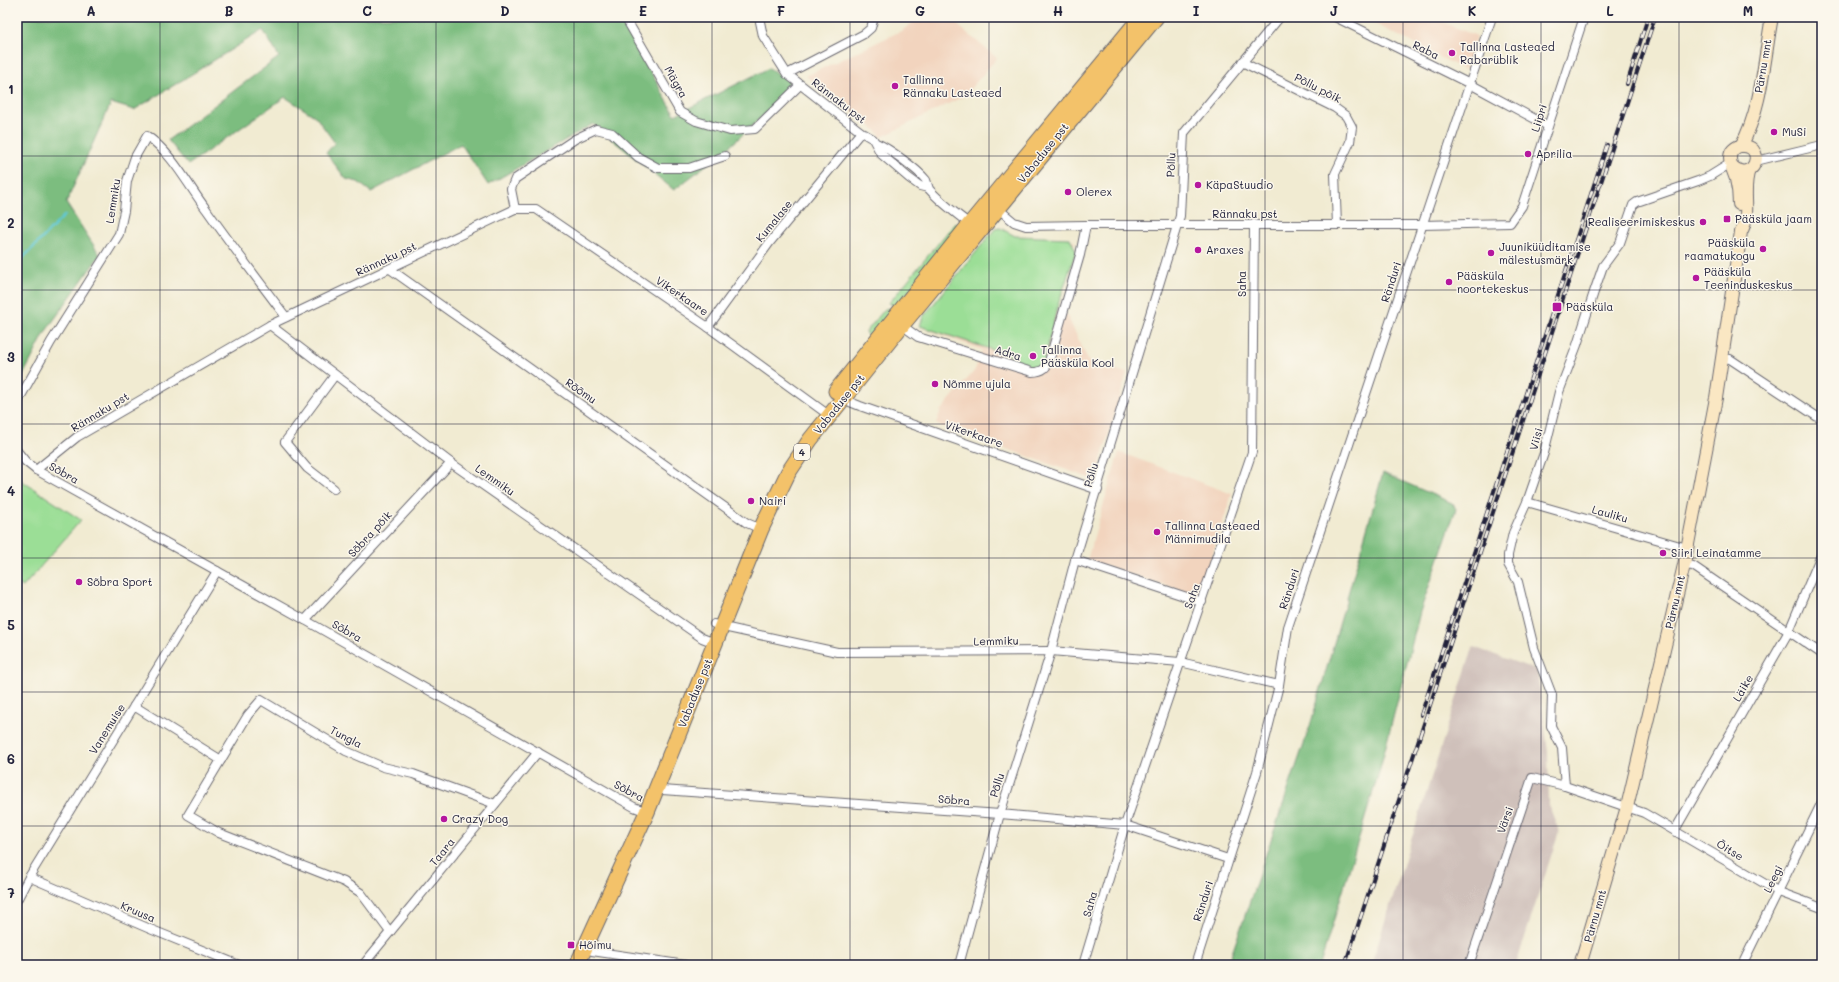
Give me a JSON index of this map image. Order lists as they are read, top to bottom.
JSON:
{
  "streets": {
    "highway": ["Vabaduse pst", "4"],
    "main road": ["Pärnu mnt"],
    "street": [
      "Raba",
      "Mägra",
      "Põllu põik",
      "Rännaku pst",
      "Liipri",
      "Põllu",
      "Lemmiku",
      "Kumalase",
      "Ränduri",
      "Saha",
      "Vikerkaare",
      "Adra",
      "Rõõmu",
      "Viisi",
      "Sõbra",
      "Lauliku",
      "Sõbra põik",
      "Läike",
      "Vanemuise",
      "Tungla",
      "Värsi",
      "Õitse",
      "Taara",
      "Leegi",
      "Kruusa"
    ]
  },
  "crossings": [
    ["Raba", "Liipri"],
    ["Pärnu mnt", "Viisi"],
    ["Pärnu mnt", "Lauliku"],
    ["Pärnu mnt", "Värsi"],
    ["Pärnu mnt", "Õitse"],
    ["Mägra", "Rännaku pst"],
    ["Põllu põik", "Rännaku pst"],
    ["Põllu põik", "Põllu"],
    ["Rännaku pst", "Liipri"],
    ["Rännaku pst", "Vabaduse pst"],
    ["Rännaku pst", "Põllu"],
    ["Rännaku pst", "Lemmiku"],
    ["Rännaku pst", "Kumalase"],
    ["Rännaku pst", "Ränduri"],
    ["Rännaku pst", "Saha"],
    ["Rännaku pst", "Vikerkaare"],
    ["Rännaku pst", "Adra"],
    ["Rännaku pst", "Rõõmu"],
    ["Rännaku pst", "Sõbra"],
    ["Vabaduse pst", "Lemmiku"],
    ["Vabaduse pst", "Vikerkaare"],
    ["Vabaduse pst", "Adra"],
    ["Vabaduse pst", "Rõõmu"],
    ["Vabaduse pst", "Sõbra"],
    ["Põllu", "Lemmiku"],
    ["Põllu", "Vikerkaare"],
    ["Põllu", "Sõbra"],
    ["Lemmiku", "Ränduri"],
    ["Lemmiku", "Saha"],
    ["Lemmiku", "Sõbra põik"],
    ["Kumalase", "Vikerkaare"],
    ["Ränduri", "Sõbra"],
    ["Saha", "Sõbra"],
    ["Viisi", "Lauliku"],
    ["Viisi", "Värsi"],
    ["Sõbra", "Sõbra põik"],
    ["Sõbra", "Vanemuise"],
    ["Sõbra", "Taara"],
    ["Läike", "Õitse"],
    ["Vanemuise", "Kruusa"],
    ["Tungla", "Taara"],
    ["Värsi", "Õitse"],
    ["Õitse", "Leegi"]
  ],
  "places": {
    "other": [
      "Tallinna Lasteaed Rabarüblik",
      "Tallinna Rännaku Lasteaed",
      "MuSi",
      "Aprilia",
      "KäpaStuudio",
      "Olerex",
      "Realiseerimiskeskus",
      "Pääsküla raamatukogu",
      "Araxes",
      "Juuniküüditamise mälestusmärk",
      "Pääsküla Teeninduskeskus",
      "Pääsküla noortekeskus",
      "Tallinna Pääsküla Kool",
      "Nõmme ujula",
      "Nairi",
      "Tallinna Lasteaed Männimudila",
      "Siiri Leinatamme",
      "Sõbra Sport",
      "Crazy Dog"
    ],
    "transit": ["Pääsküla jaam", "Pääsküla", "Hõimu"]
  },
  "grid": {
    "columns": [
      "A",
      "B",
      "C",
      "D",
      "E",
      "F",
      "G",
      "H",
      "I",
      "J",
      "K",
      "L",
      "M"
    ],
    "rows": [
      "1",
      "2",
      "3",
      "4",
      "5",
      "6",
      "7"
    ]
  }
}
